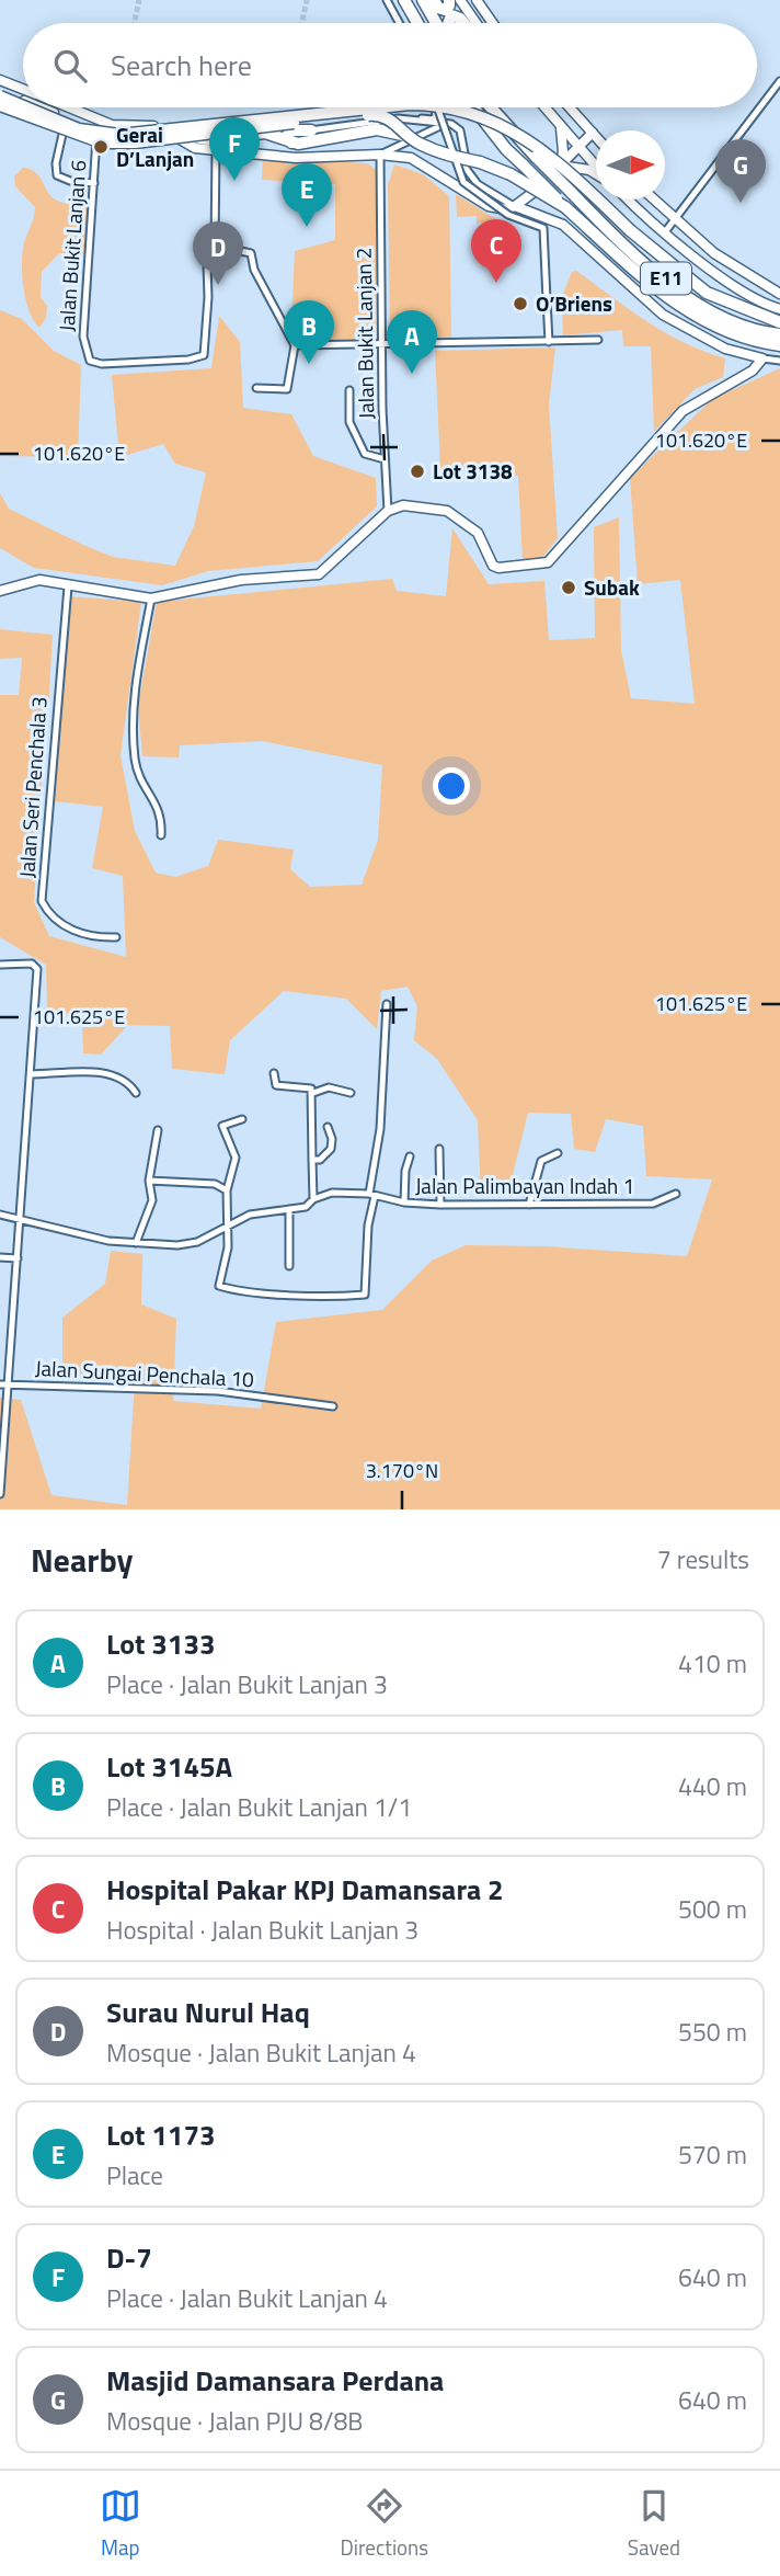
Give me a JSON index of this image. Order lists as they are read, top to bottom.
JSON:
{
  "streets": {
    "highway": ["E11"],
    "street": [
      "Jalan Bukit Lanjan 6",
      "Jalan Bukit Lanjan 2",
      "Jalan Seri Penchala 3",
      "Jalan Palimbayan Indah 1",
      "Jalan Sungai Penchala 10"
    ]
  },
  "places": [
    "Gerai D’Lanjan",
    "O’Briens",
    "Lot 3138",
    "Subak"
  ],
  "north": "right",
  "page": {
    "search": "Search here",
    "pins": [
      "F",
      "G",
      "E",
      "C",
      "D",
      "B",
      "A"
    ],
    "heading": ["Nearby", "7 results"],
    "list": [
      {
        "mark": "A",
        "name": "Lot 3133",
        "note": "Place · Jalan Bukit Lanjan 3",
        "value": "410 m"
      },
      {
        "mark": "B",
        "name": "Lot 3145A",
        "note": "Place · Jalan Bukit Lanjan 1/1",
        "value": "440 m"
      },
      {
        "mark": "C",
        "name": "Hospital Pakar KPJ Damansara 2",
        "note": "Hospital · Jalan Bukit Lanjan 3",
        "value": "500 m"
      },
      {
        "mark": "D",
        "name": "Surau Nurul Haq",
        "note": "Mosque · Jalan Bukit Lanjan 4",
        "value": "550 m"
      },
      {
        "mark": "E",
        "name": "Lot 1173",
        "note": "Place",
        "value": "570 m"
      },
      {
        "mark": "F",
        "name": "D-7",
        "note": "Place · Jalan Bukit Lanjan 4",
        "value": "640 m"
      },
      {
        "mark": "G",
        "name": "Masjid Damansara Perdana",
        "note": "Mosque · Jalan PJU 8/8B",
        "value": "640 m"
      }
    ],
    "nav": ["Map", "Directions", "Saved"]
  },
  "coordinates": ["101.620°E", "101.625°E", "3.170°N"]
}
